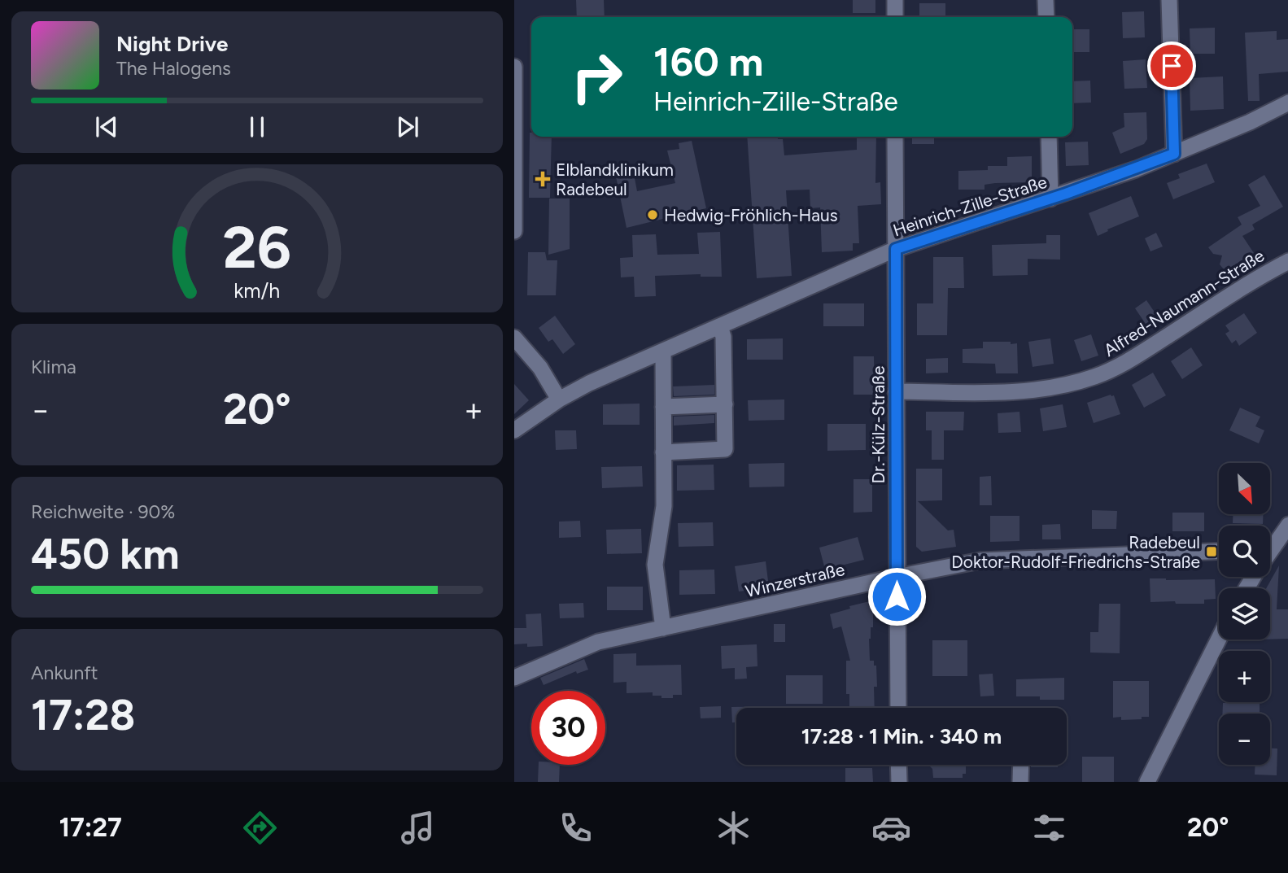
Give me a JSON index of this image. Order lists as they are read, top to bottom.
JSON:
{
  "streets": {
    "street": [
      "Heinrich-Zille-Straße",
      "Alfred-Naumann-Straße",
      "Dr.-Külz-Straße",
      "Winzerstraße"
    ]
  },
  "crossings": [
    ["Heinrich-Zille-Straße", "Dr.-Külz-Straße"],
    ["Alfred-Naumann-Straße", "Dr.-Külz-Straße"],
    ["Dr.-Külz-Straße", "Winzerstraße"]
  ],
  "places": {
    "health": ["Elblandklinikum Radebeul"],
    "other": ["Hedwig-Fröhlich-Haus"],
    "transit": ["Radebeul Doktor-Rudolf-Friedrichs-Straße"]
  },
  "north": "bottom right",
  "page": {
    "turn": ["160 m", "Heinrich-Zille-Straße"],
    "song": ["Night Drive", "The Halogens"],
    "tile": [
      "Klima",
      ["Reichweite · 90%", "450 km"],
      ["Ankunft", "17:28"]
    ],
    "heat": ["−", "20°", "+"],
    "map_buttons": ["+", "−"],
    "limit": "30",
    "trip": "17:28 · 1 Min. · 340 m",
    "tabs": ["17:27", "20°"],
    "gauge": ["26", "km/h"]
  }
}
